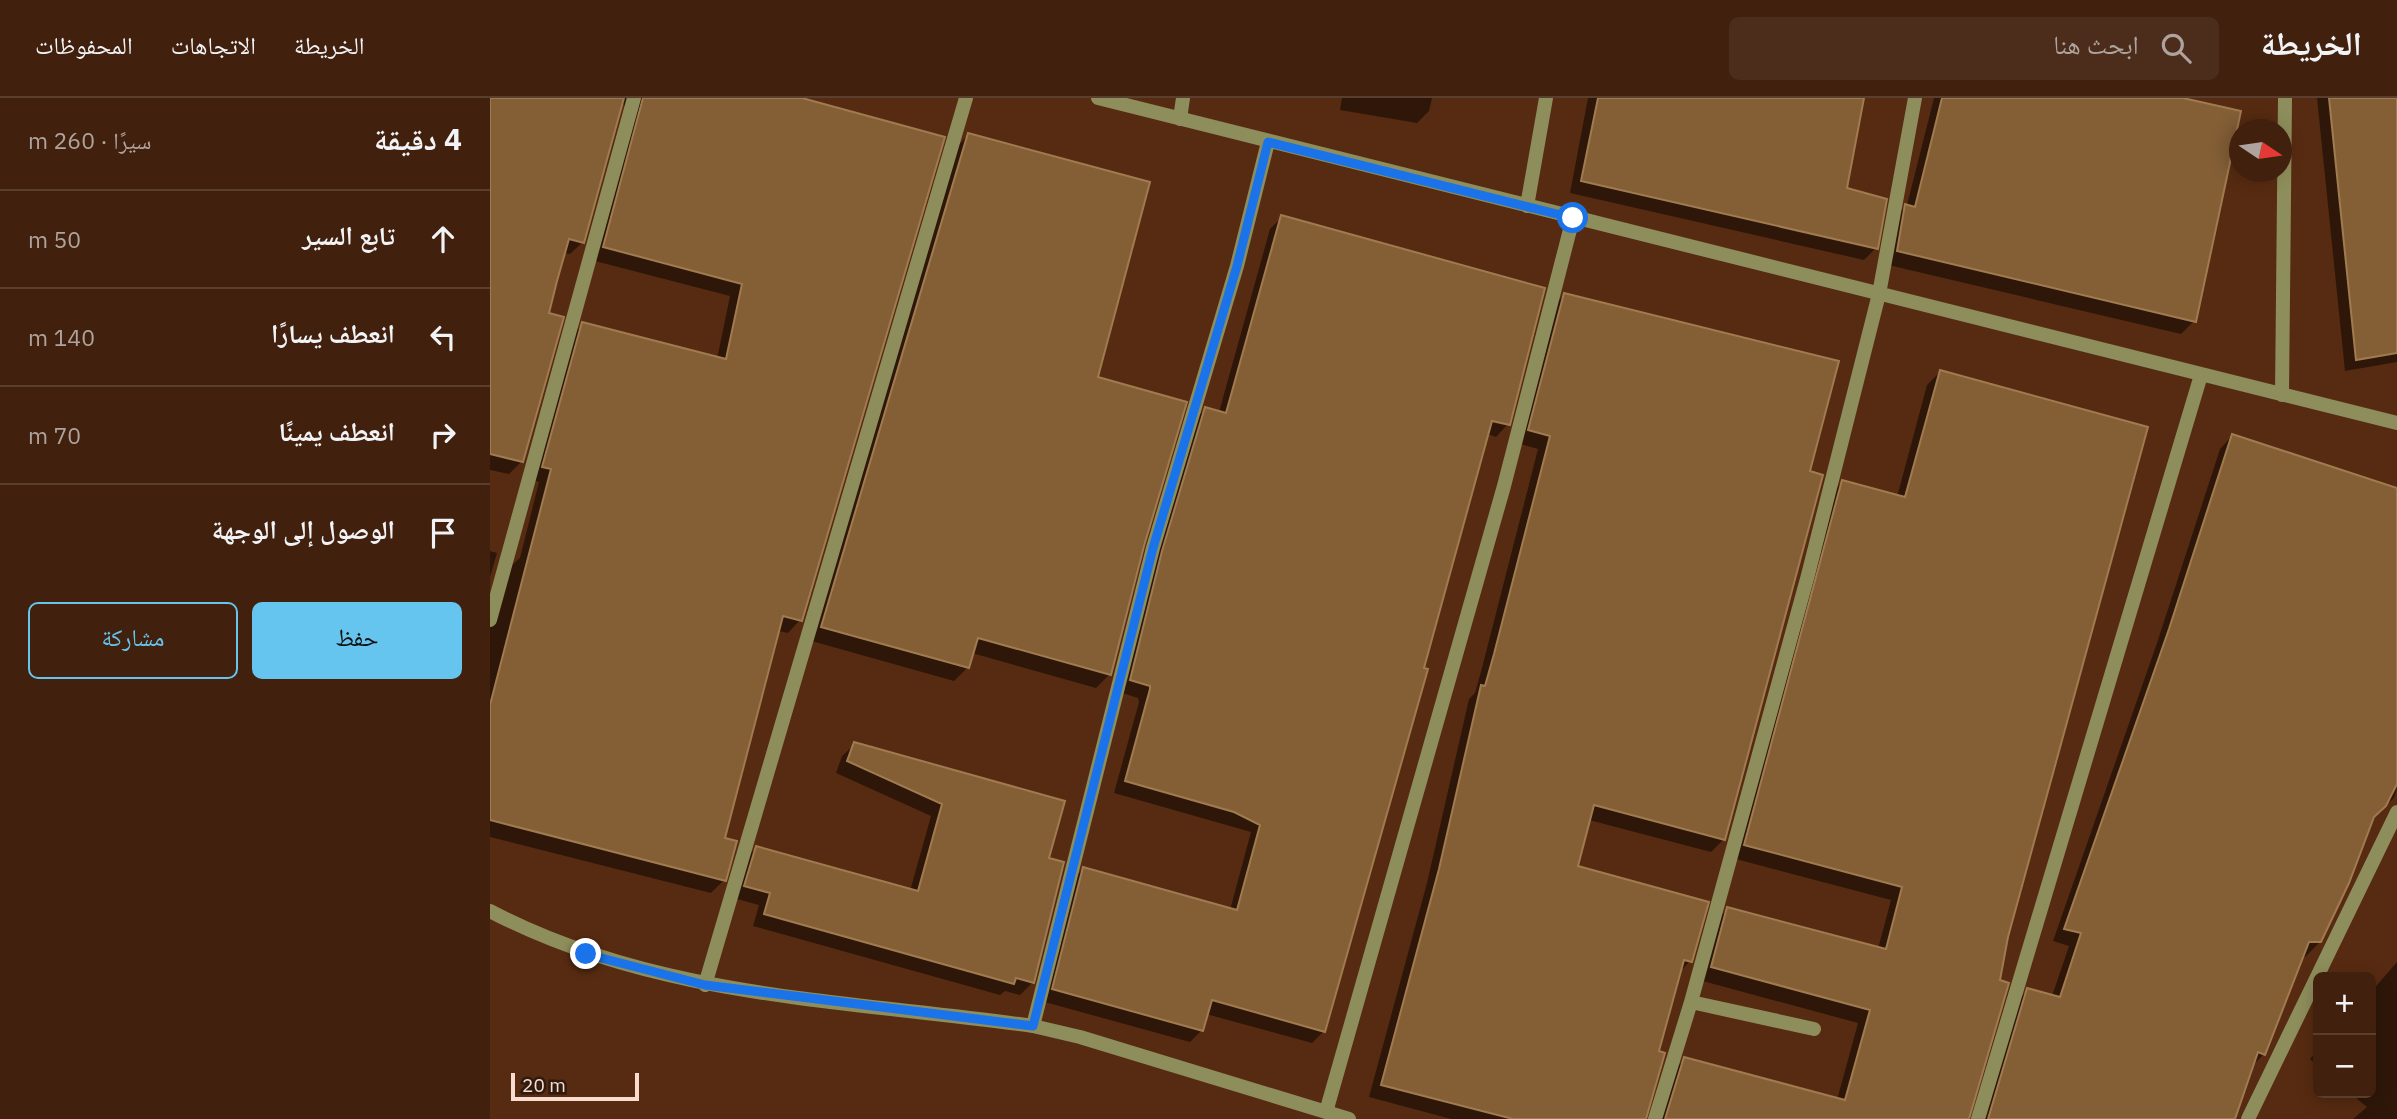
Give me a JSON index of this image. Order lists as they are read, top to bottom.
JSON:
{
  "scale_bar": "20 m",
  "north": "right",
  "page": {
    "header": "الخريطة",
    "search": "ابحث هنا",
    "nav": ["الخريطة", "الاتجاهات", "المحفوظات"],
    "heading": ["4 دقيقة", "سيرًا · 260 m"],
    "list": [
      ["تابع السير", "50 m"],
      ["انعطف يسارًا", "140 m"],
      ["انعطف يمينًا", "70 m"],
      "الوصول إلى الوجهة"
    ],
    "buttons": ["حفظ", "مشاركة"],
    "map_buttons": ["+", "−"],
    "scale": "20 m"
  }
}
